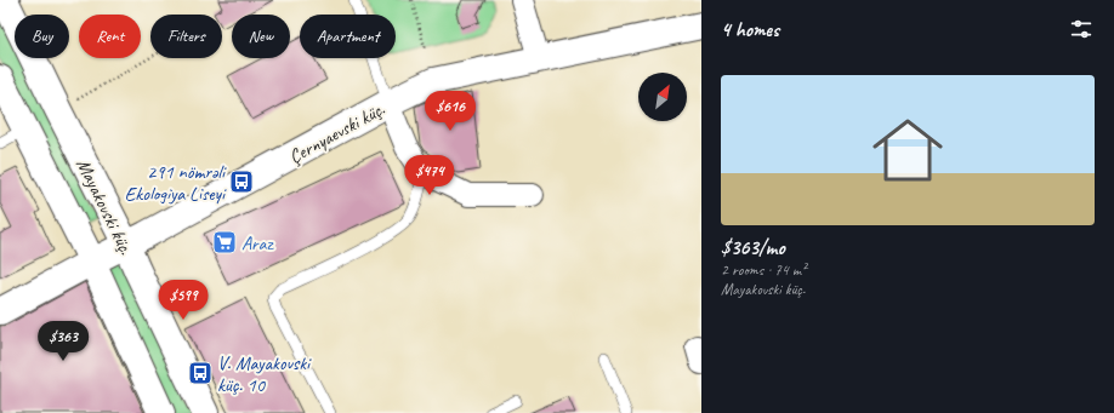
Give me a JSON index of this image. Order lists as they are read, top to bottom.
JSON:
{
  "streets": {
    "street": ["Çernyaevski küç.", "Mayakovski küç."]
  },
  "crossings": [
    ["Çernyaevski küç.", "Mayakovski küç."]
  ],
  "places": {
    "bus stop": ["291 nömrəli Ekologiya Liseyi", "V. Mayakovski küç. 10"],
    "supermarket": ["Araz"]
  },
  "north": "top right",
  "page": {
    "heading": "4 homes",
    "chip": [
      "Buy",
      "Rent",
      "Filters",
      "New",
      "Apartment"
    ],
    "list": [
      {
        "name": "$363/mo",
        "note": "2 rooms · 74 m² · Mayakovski küç."
      }
    ],
    "price": [
      "$616",
      "$474",
      "$599",
      "$363"
    ]
  }
}
